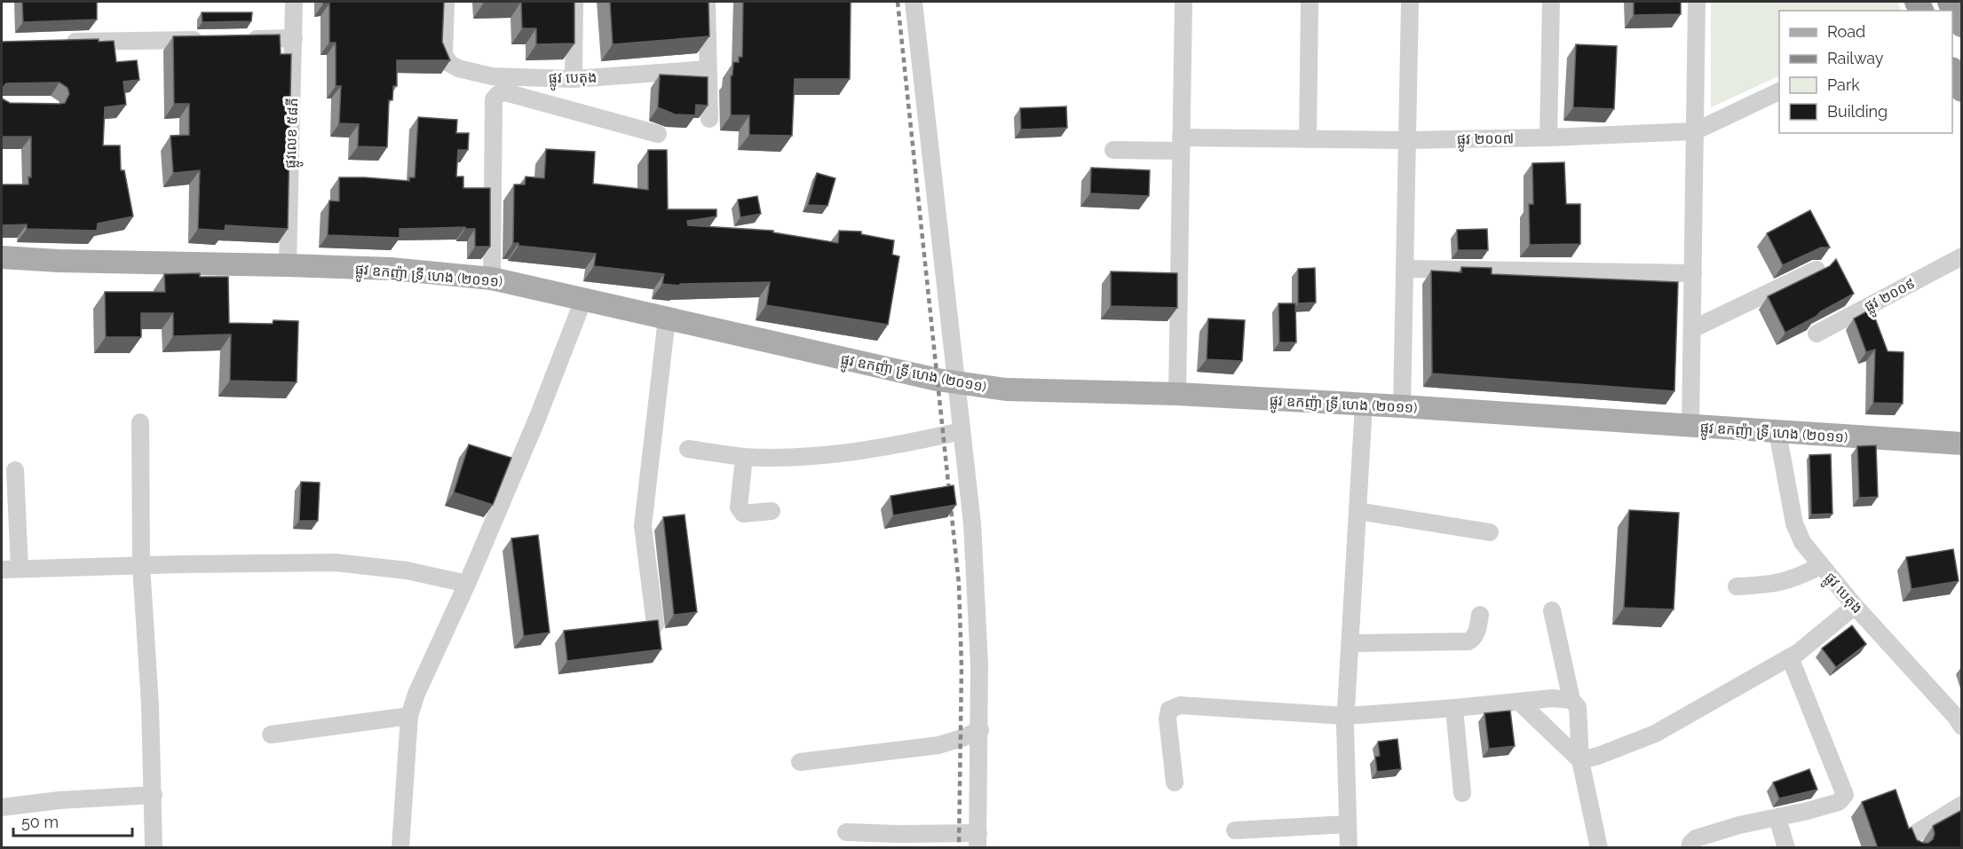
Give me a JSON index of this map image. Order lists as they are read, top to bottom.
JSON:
{
  "streets": {
    "main road": ["ផ្លូវ ឧកញ៉ា ទ្រី ហេង (២០១១)"],
    "street": [
      "ផ្លូវ បេតុង",
      "ផ្លូវលេខ ៥៨ភី",
      "ផ្លូវ ២០០៧",
      "ផ្លូវ ២០០៩"
    ]
  },
  "crossings": [
    ["ផ្លូវ បេតុង", "ផ្លូវ ឧកញ៉ា ទ្រី ហេង (២០១១)"],
    ["ផ្លូវលេខ ៥៨ភី", "ផ្លូវ ឧកញ៉ា ទ្រី ហេង (២០១១)"]
  ],
  "legend": [
    "Road",
    "Railway",
    "Park",
    "Building"
  ],
  "scale_bar": "50 m"
}
